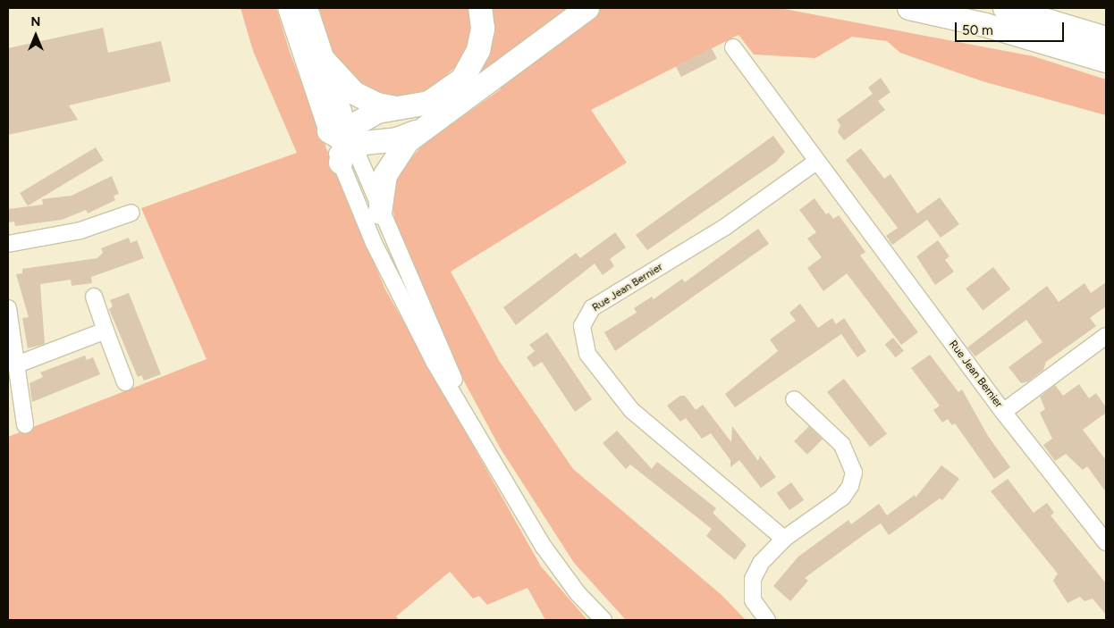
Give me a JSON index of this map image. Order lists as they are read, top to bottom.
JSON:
{
  "streets": {
    "street": ["Rue Jean Bernier"]
  },
  "scale_bar": "50 m",
  "north": "top"
}
